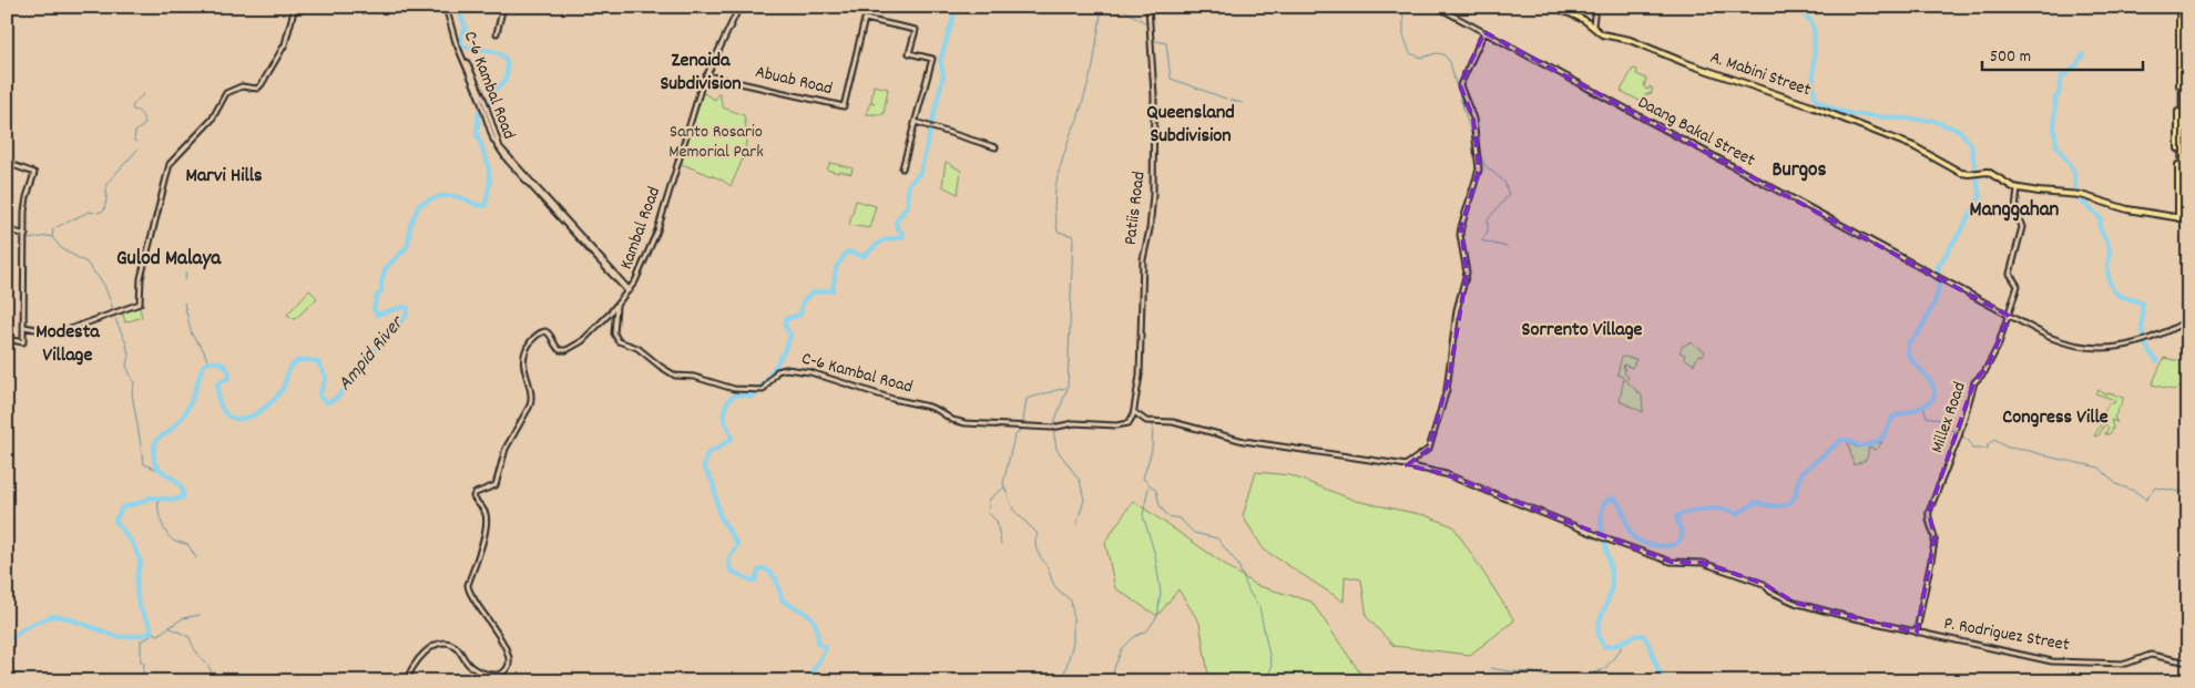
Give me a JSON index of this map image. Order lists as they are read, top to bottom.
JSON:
{
  "streets": {
    "main road": ["A. Mabini Street"],
    "street": [
      "Abuab Road",
      "C-6 Kambal Road",
      "Daang Bakal Street",
      "Patiis Road",
      "Kambal Road",
      "Millex Road",
      "P. Rodriguez Street"
    ]
  },
  "crossings": [
    ["A. Mabini Street", "Millex Road"],
    ["Abuab Road", "Kambal Road"],
    ["C-6 Kambal Road", "Patiis Road"],
    ["C-6 Kambal Road", "Kambal Road"],
    ["C-6 Kambal Road", "P. Rodriguez Street"],
    ["Daang Bakal Street", "Millex Road"],
    ["Patiis Road", "P. Rodriguez Street"],
    ["Millex Road", "P. Rodriguez Street"]
  ],
  "districts": [
    "Zenaida Subdivision",
    "Queensland Subdivision",
    "Burgos",
    "Marvi Hills",
    "Manggahan",
    "Gulod Malaya",
    "Sorrento Village",
    "Modesta Village",
    "Congress Ville"
  ],
  "water": ["Ampid River"],
  "parks": ["Santo Rosario Memorial Park"],
  "scale_bar": "500 m"
}
